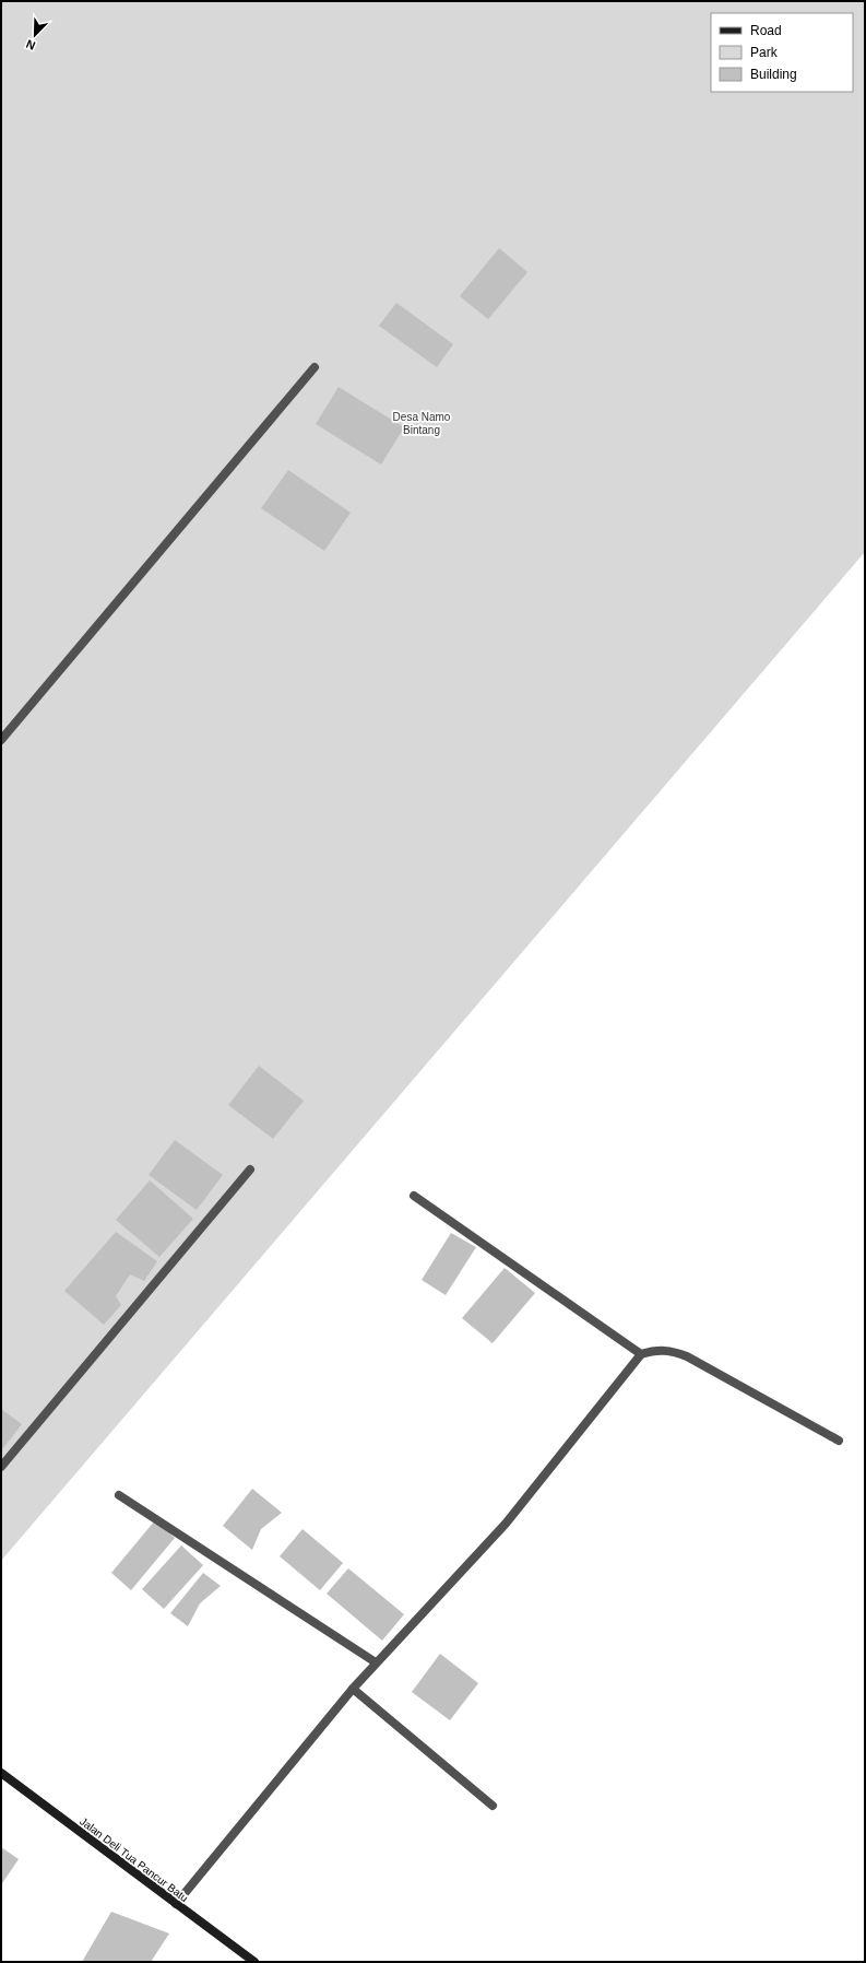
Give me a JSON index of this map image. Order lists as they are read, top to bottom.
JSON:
{
  "streets": {
    "main road": ["Jalan Deli Tua Pancur Batu"]
  },
  "parks": ["Desa Namo Bintang"],
  "legend": ["Road", "Park", "Building"],
  "north": "bottom left"
}
